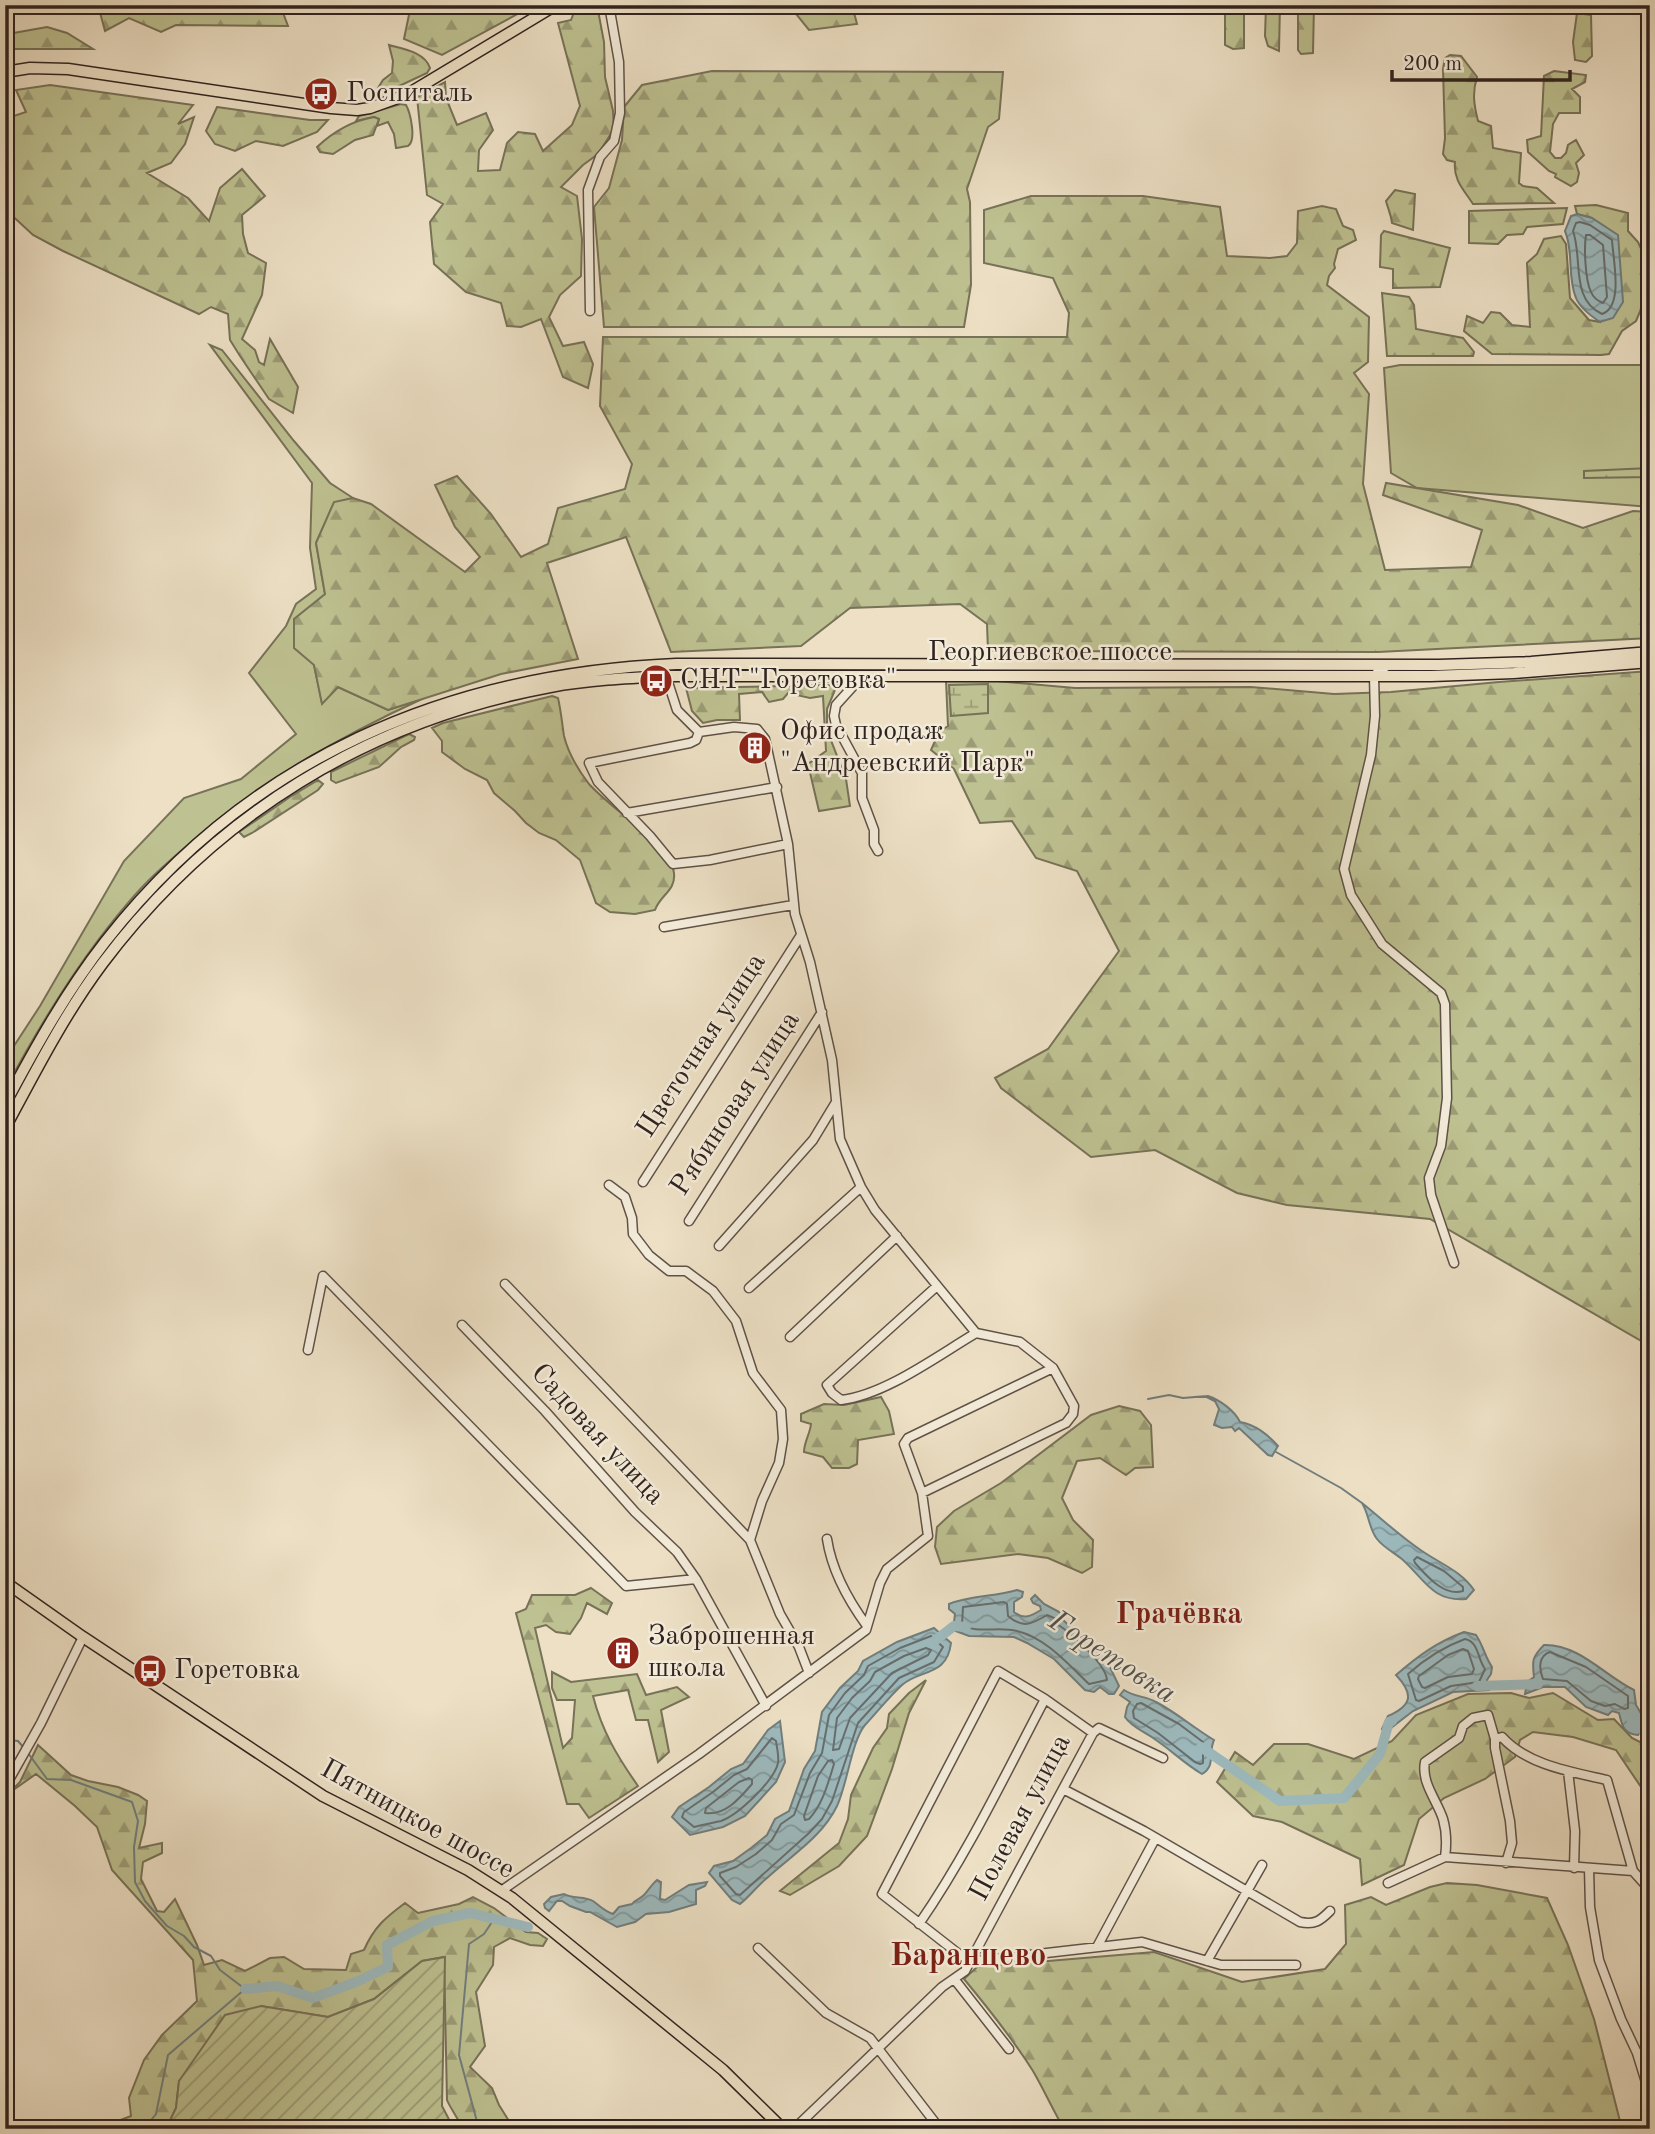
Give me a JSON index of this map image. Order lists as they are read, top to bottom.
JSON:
{
  "streets": {
    "main road": ["Георгиевское шоссе", "Пятницкое шоссе"],
    "street": [
      "Цветочная улица",
      "Рябиновая улица",
      "Садовая улица",
      "Полевая улица"
    ]
  },
  "districts": ["Грачёвка", "Баранцево"],
  "water": ["Горетовка"],
  "places": {
    "bus stop": ["Госпиталь", "СНТ \"Горетовка\"", "Горетовка"],
    "building": ["Офис продаж \"Андреевский Парк\"", "Заброшенная школа"]
  },
  "scale_bar": "200 m"
}
